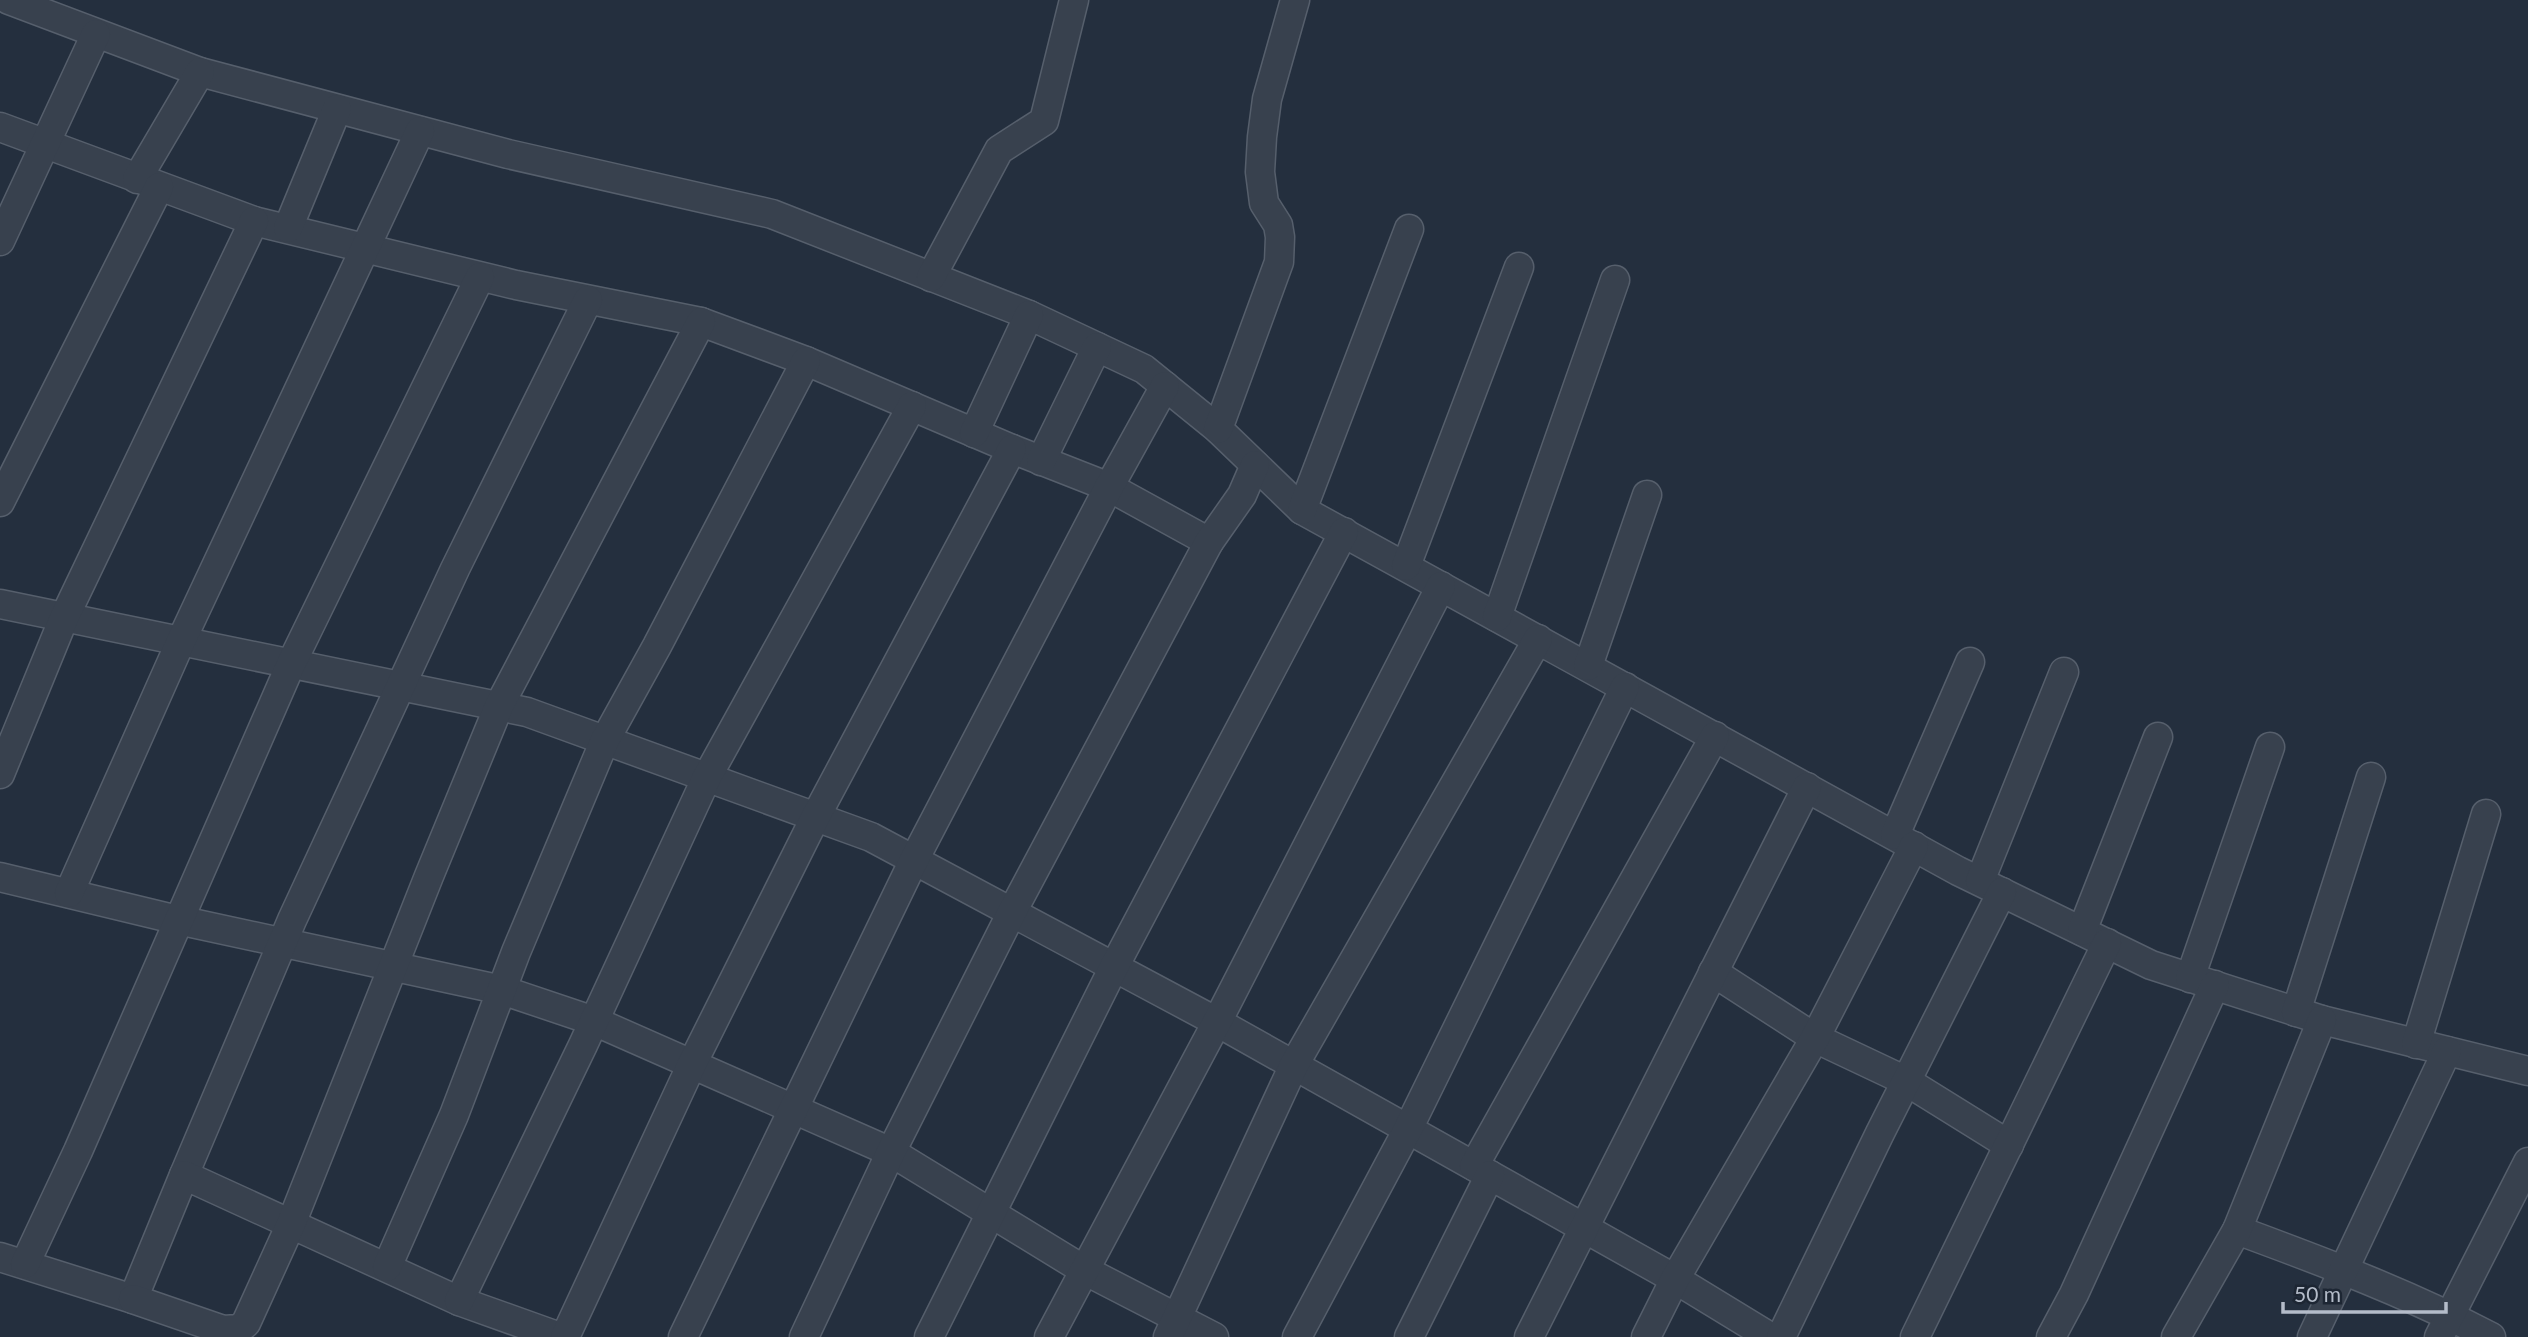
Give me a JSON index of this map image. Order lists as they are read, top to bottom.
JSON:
{
  "scale_bar": "50 m"
}
